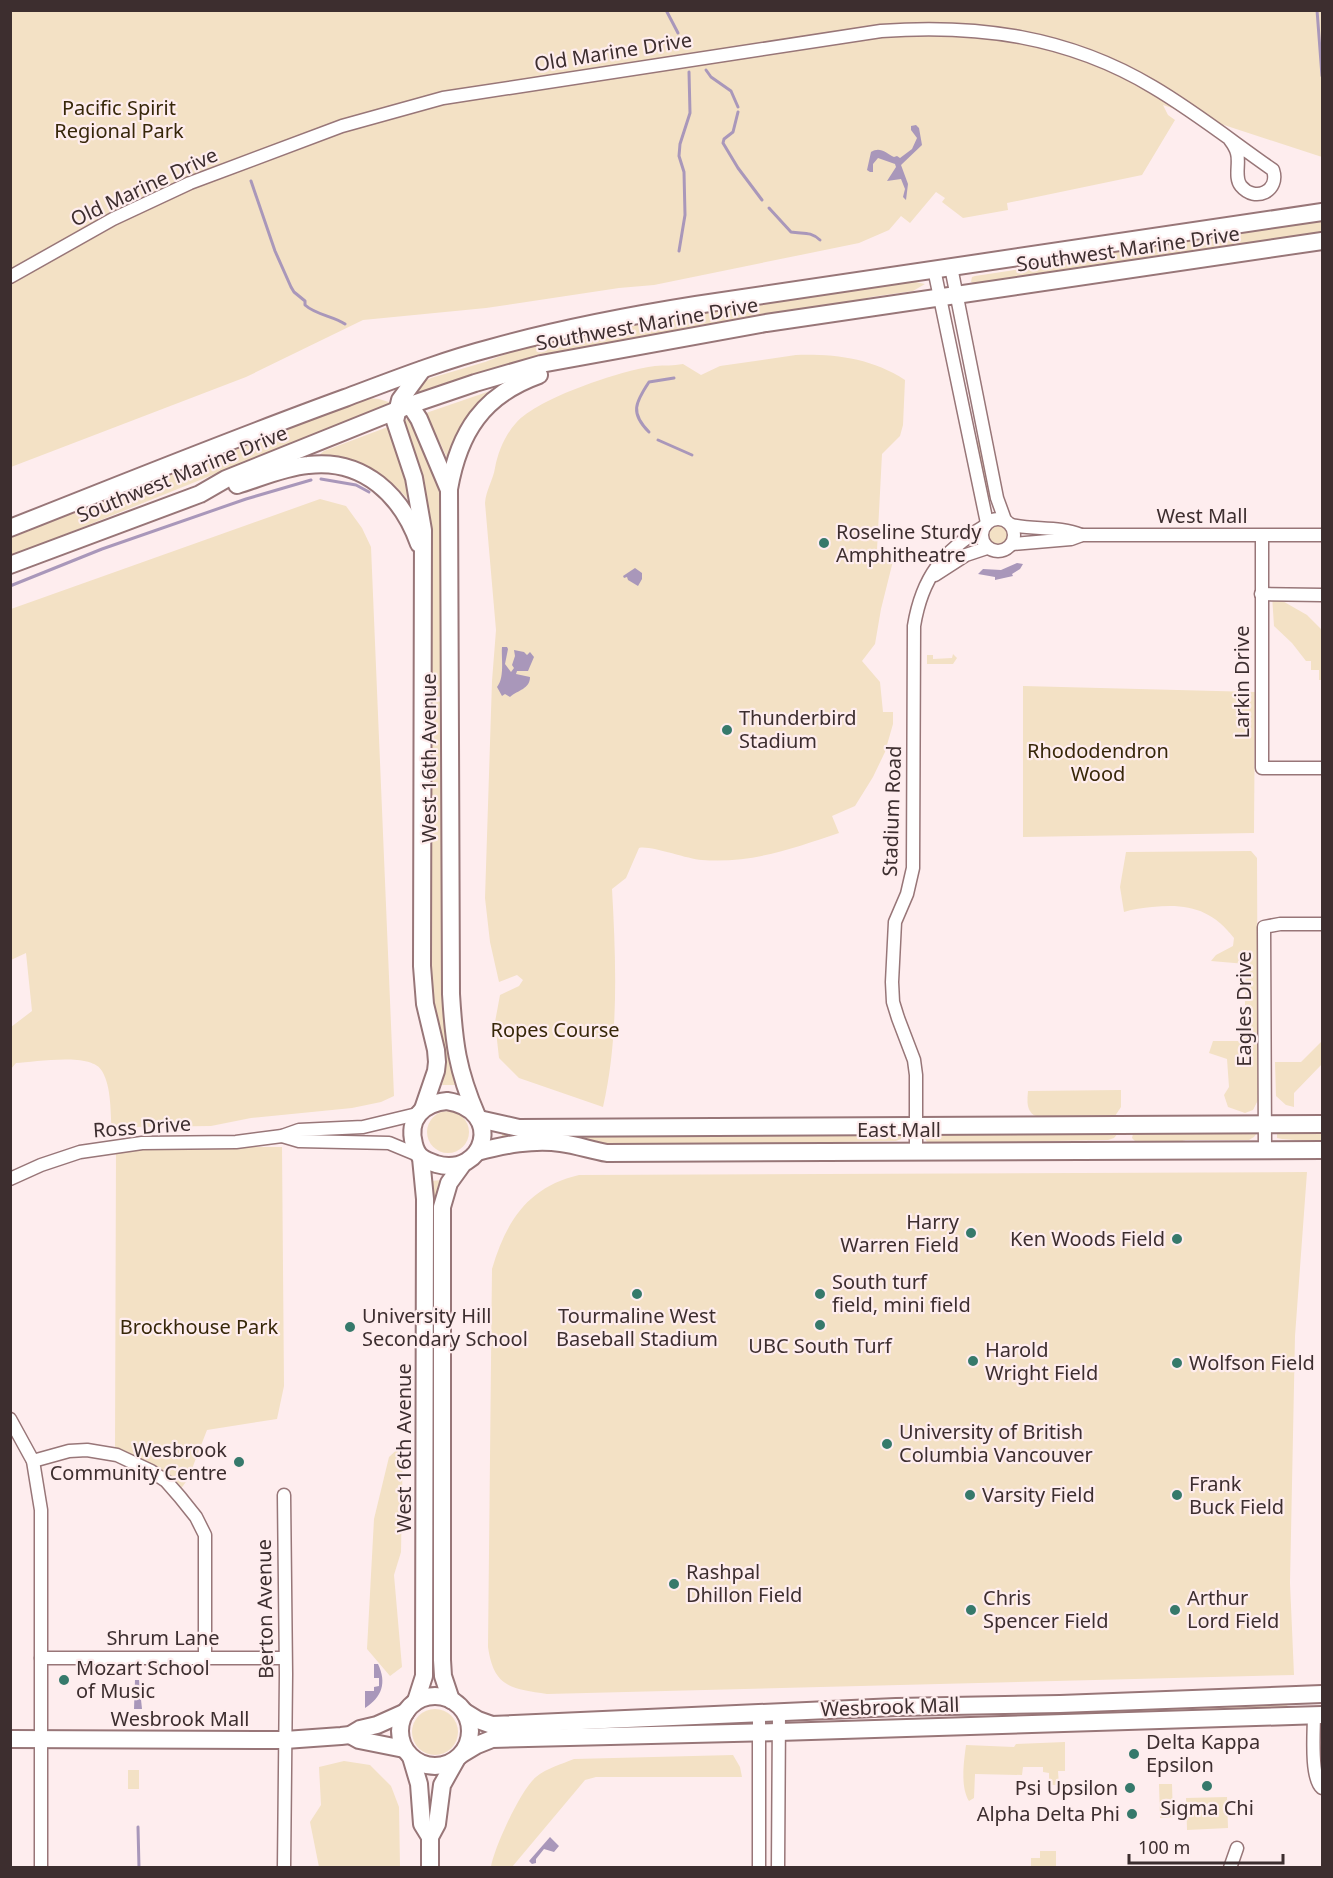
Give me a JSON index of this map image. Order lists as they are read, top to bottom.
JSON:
{
  "streets": {
    "main road": [
      "Southwest Marine Drive",
      "West 16th Avenue",
      "East Mall",
      "Wesbrook Mall"
    ],
    "street": [
      "Old Marine Drive",
      "West Mall",
      "Larkin Drive",
      "Stadium Road",
      "Eagles Drive",
      "Ross Drive",
      "Berton Avenue",
      "Shrum Lane"
    ]
  },
  "crossings": [
    ["Southwest Marine Drive", "West 16th Avenue"],
    ["West Mall", "Larkin Drive"],
    ["West Mall", "Stadium Road"],
    ["West 16th Avenue", "Ross Drive"],
    ["West 16th Avenue", "East Mall"],
    ["West 16th Avenue", "Wesbrook Mall"],
    ["Stadium Road", "East Mall"],
    ["Eagles Drive", "East Mall"],
    ["Ross Drive", "East Mall"],
    ["Berton Avenue", "Shrum Lane"],
    ["Berton Avenue", "Wesbrook Mall"]
  ],
  "parks": [
    "Pacific Spirit Regional Park",
    "Rhododendron Wood",
    "Ropes Course",
    "Brockhouse Park"
  ],
  "places": [
    "Roseline Sturdy Amphitheatre",
    "Thunderbird Stadium",
    "Harry Warren Field",
    "Ken Woods Field",
    "Tourmaline West Baseball Stadium",
    "South turf field, mini field",
    "UBC South Turf",
    "University Hill Secondary School",
    "Harold Wright Field",
    "Wolfson Field",
    "University of British Columbia Vancouver",
    "Wesbrook Community Centre",
    "Varsity Field",
    "Frank Buck Field",
    "Rashpal Dhillon Field",
    "Chris Spencer Field",
    "Arthur Lord Field",
    "Mozart School of Music",
    "Delta Kappa Epsilon",
    "Sigma Chi",
    "Psi Upsilon",
    "Alpha Delta Phi"
  ],
  "scale_bar": "100 m"
}
